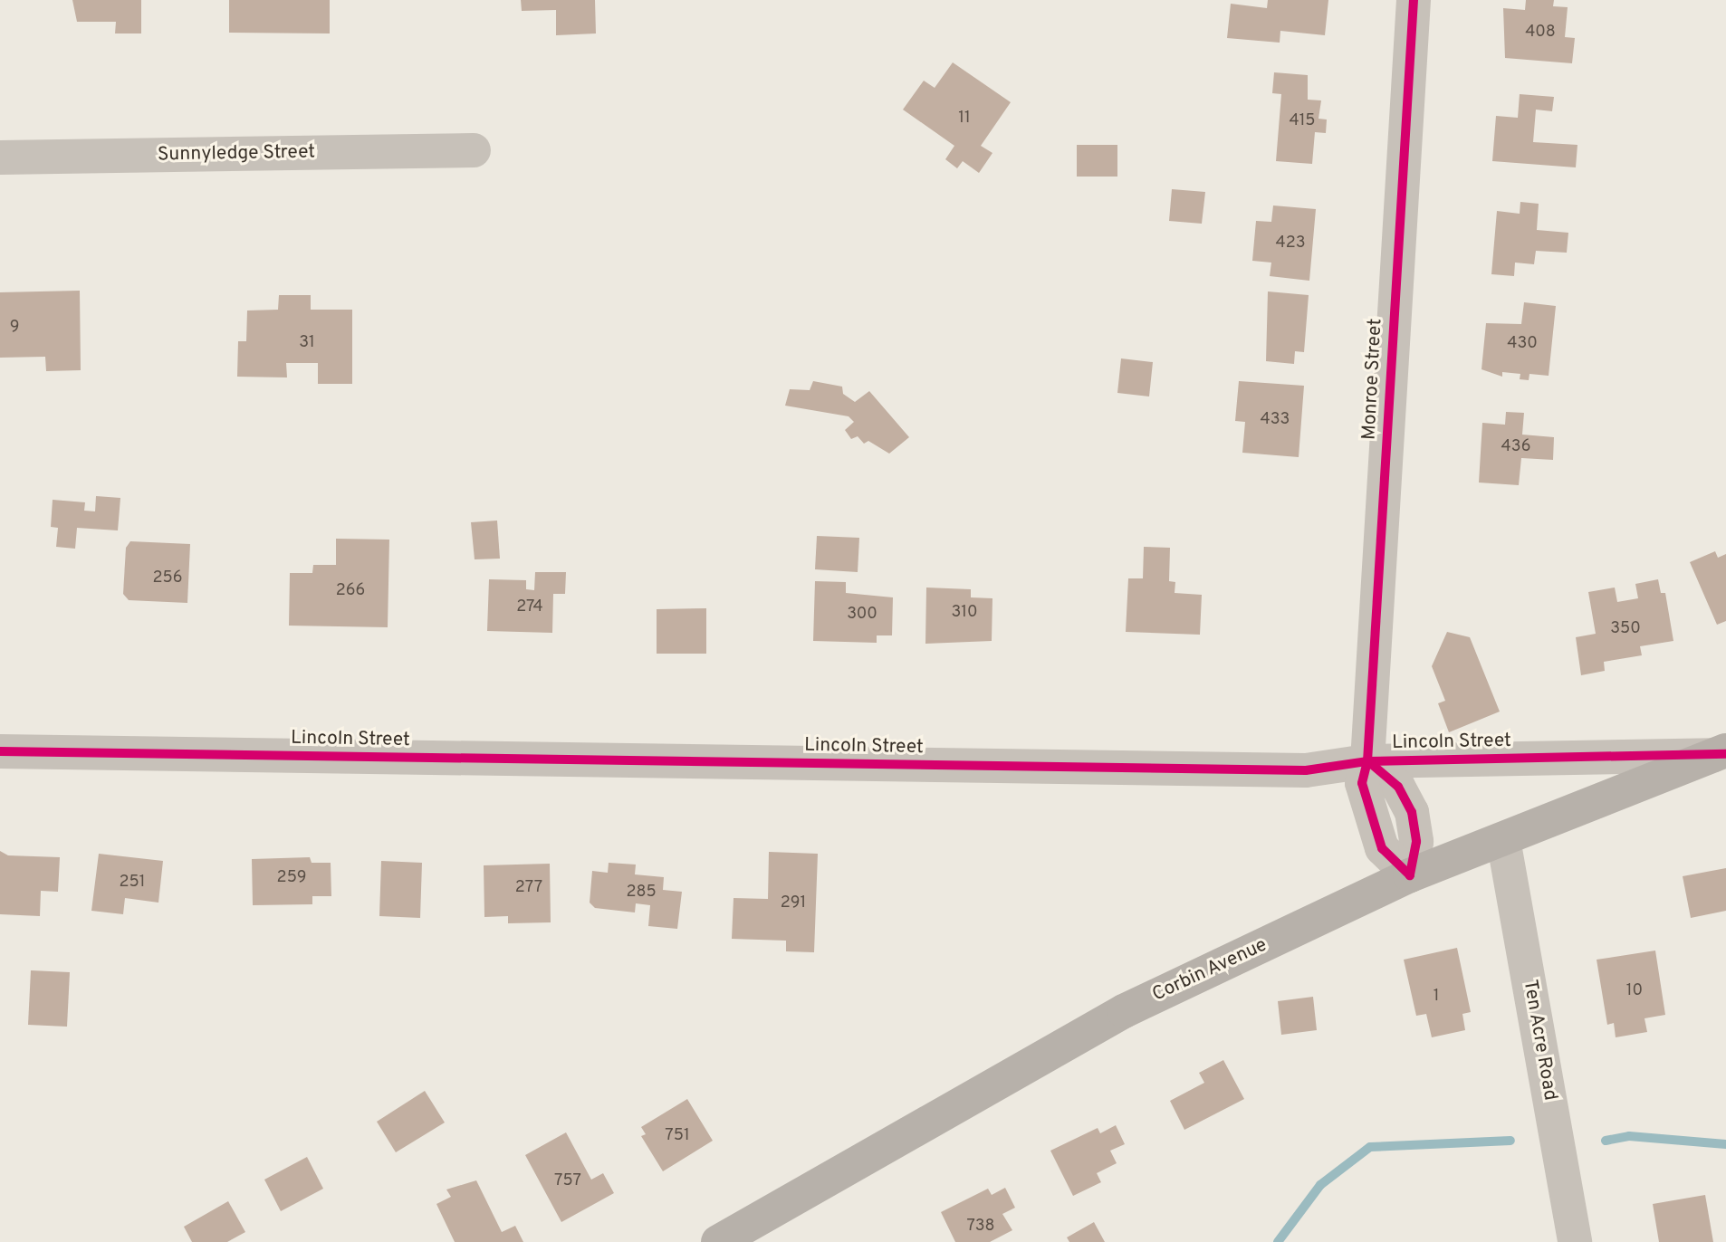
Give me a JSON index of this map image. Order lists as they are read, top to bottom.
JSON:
{
  "streets": {
    "main road": ["Corbin Avenue"],
    "street": [
      "Sunnyledge Street",
      "Monroe Street",
      "Lincoln Street",
      "Ten Acre Road"
    ]
  },
  "crossings": [
    ["Monroe Street", "Lincoln Street"],
    ["Lincoln Street", "Corbin Avenue"],
    ["Corbin Avenue", "Ten Acre Road"]
  ],
  "house_numbers": [
    "408",
    "11",
    "415",
    "423",
    "9",
    "31",
    "430",
    "433",
    "436",
    "256",
    "266",
    "274",
    "310",
    "300",
    "350",
    "259",
    "251",
    "277",
    "285",
    "291",
    "10",
    "1",
    "751",
    "757",
    "738"
  ]
}
